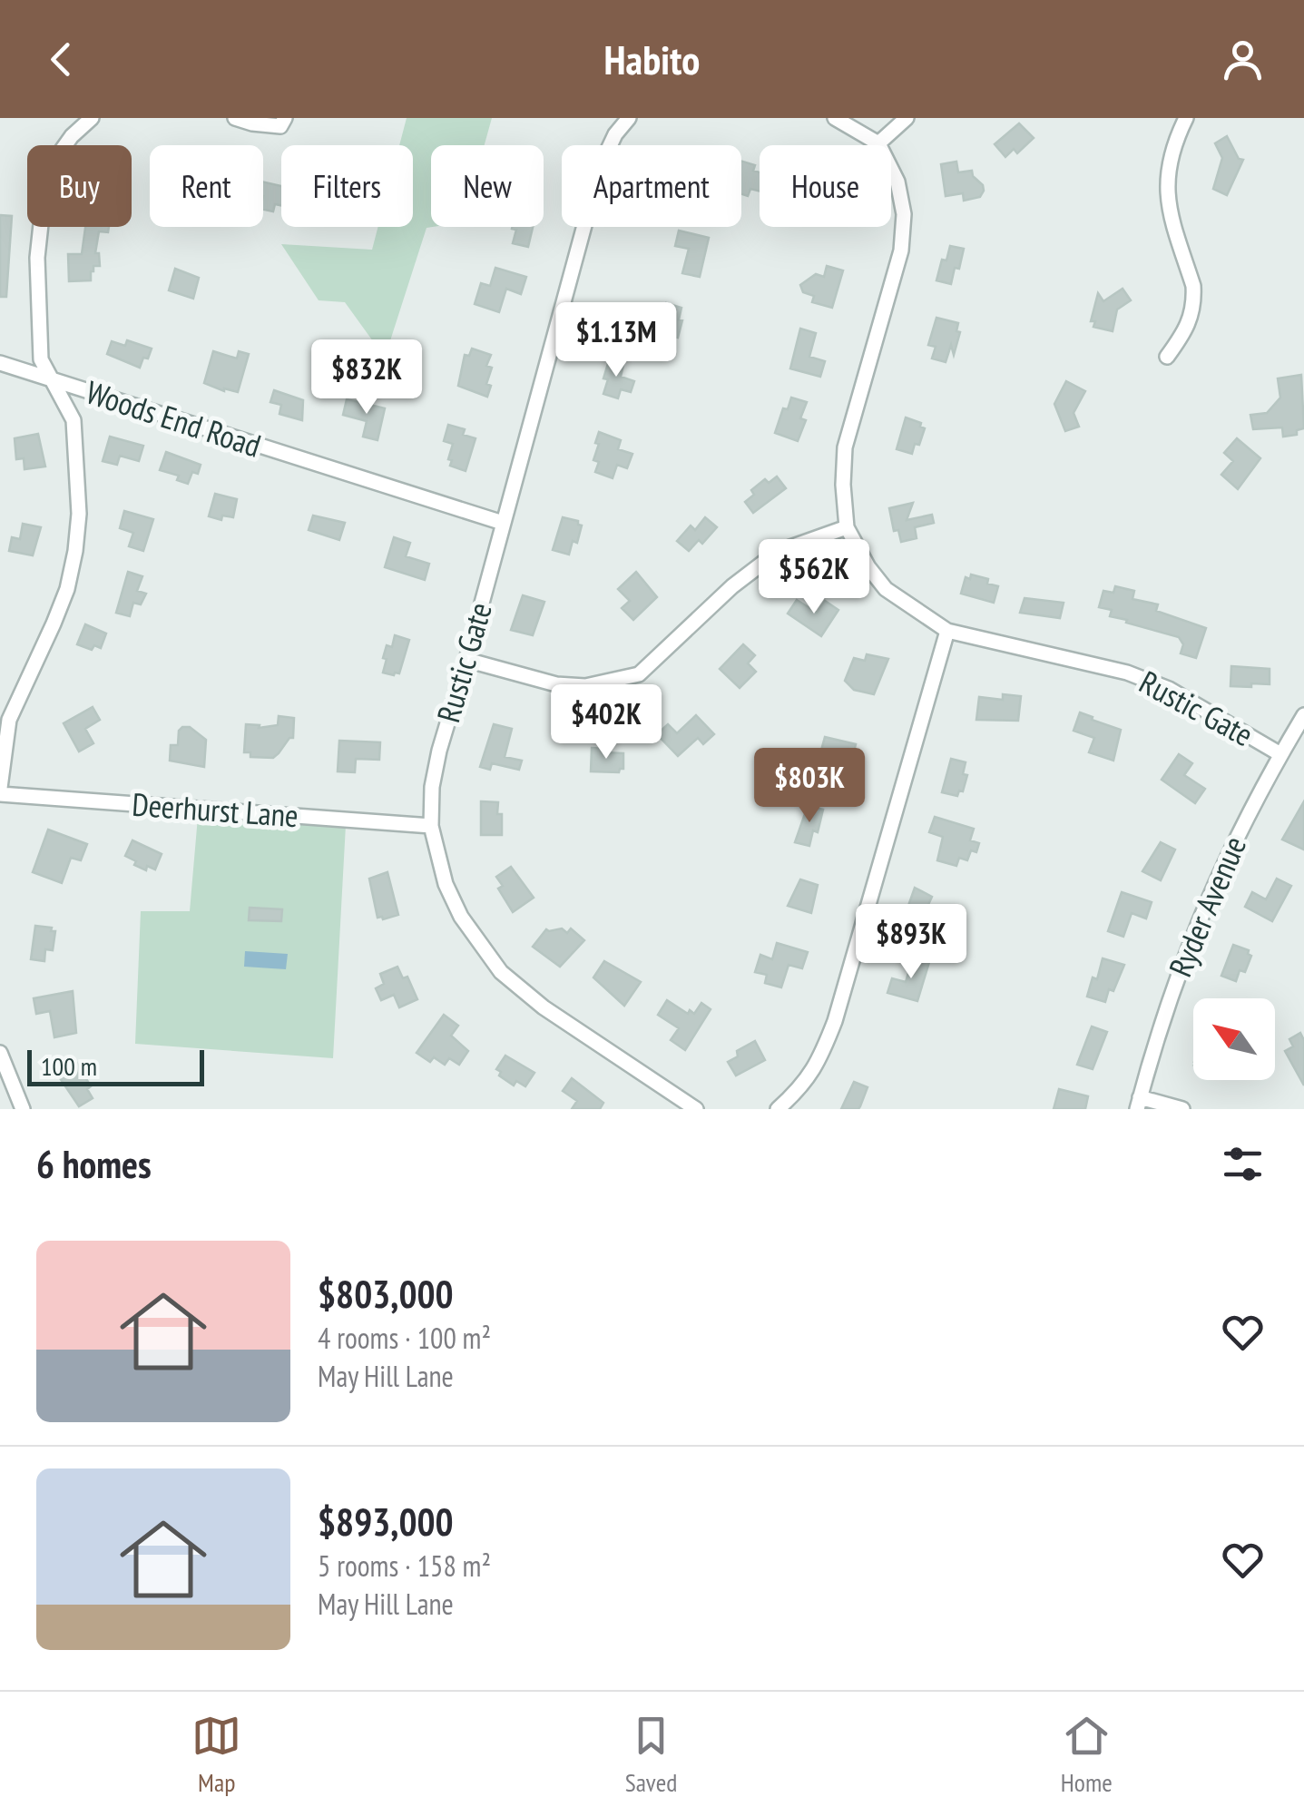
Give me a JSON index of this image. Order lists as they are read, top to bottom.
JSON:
{
  "streets": {
    "street": [
      "Woods End Road",
      "Rustic Gate",
      "Deerhurst Lane",
      "Ryder Avenue"
    ]
  },
  "crossings": [
    ["Woods End Road", "Rustic Gate"],
    ["Rustic Gate", "Deerhurst Lane"],
    ["Rustic Gate", "Ryder Avenue"]
  ],
  "scale_bar": "100 m",
  "north": "top left",
  "page": {
    "header": "Habito",
    "chip": [
      "Buy",
      "Rent",
      "Filters",
      "New",
      "Apartment",
      "House"
    ],
    "price": [
      "$1.13M",
      "$832K",
      "$562K",
      "$402K",
      "$803K",
      "$893K"
    ],
    "scale": "100 m",
    "heading": "6 homes",
    "list": [
      {
        "name": "$803,000",
        "note": "4 rooms · 100 m² · May Hill Lane"
      },
      {
        "name": "$893,000",
        "note": "5 rooms · 158 m² · May Hill Lane"
      }
    ],
    "tabs": ["Map", "Saved", "Home"]
  }
}
